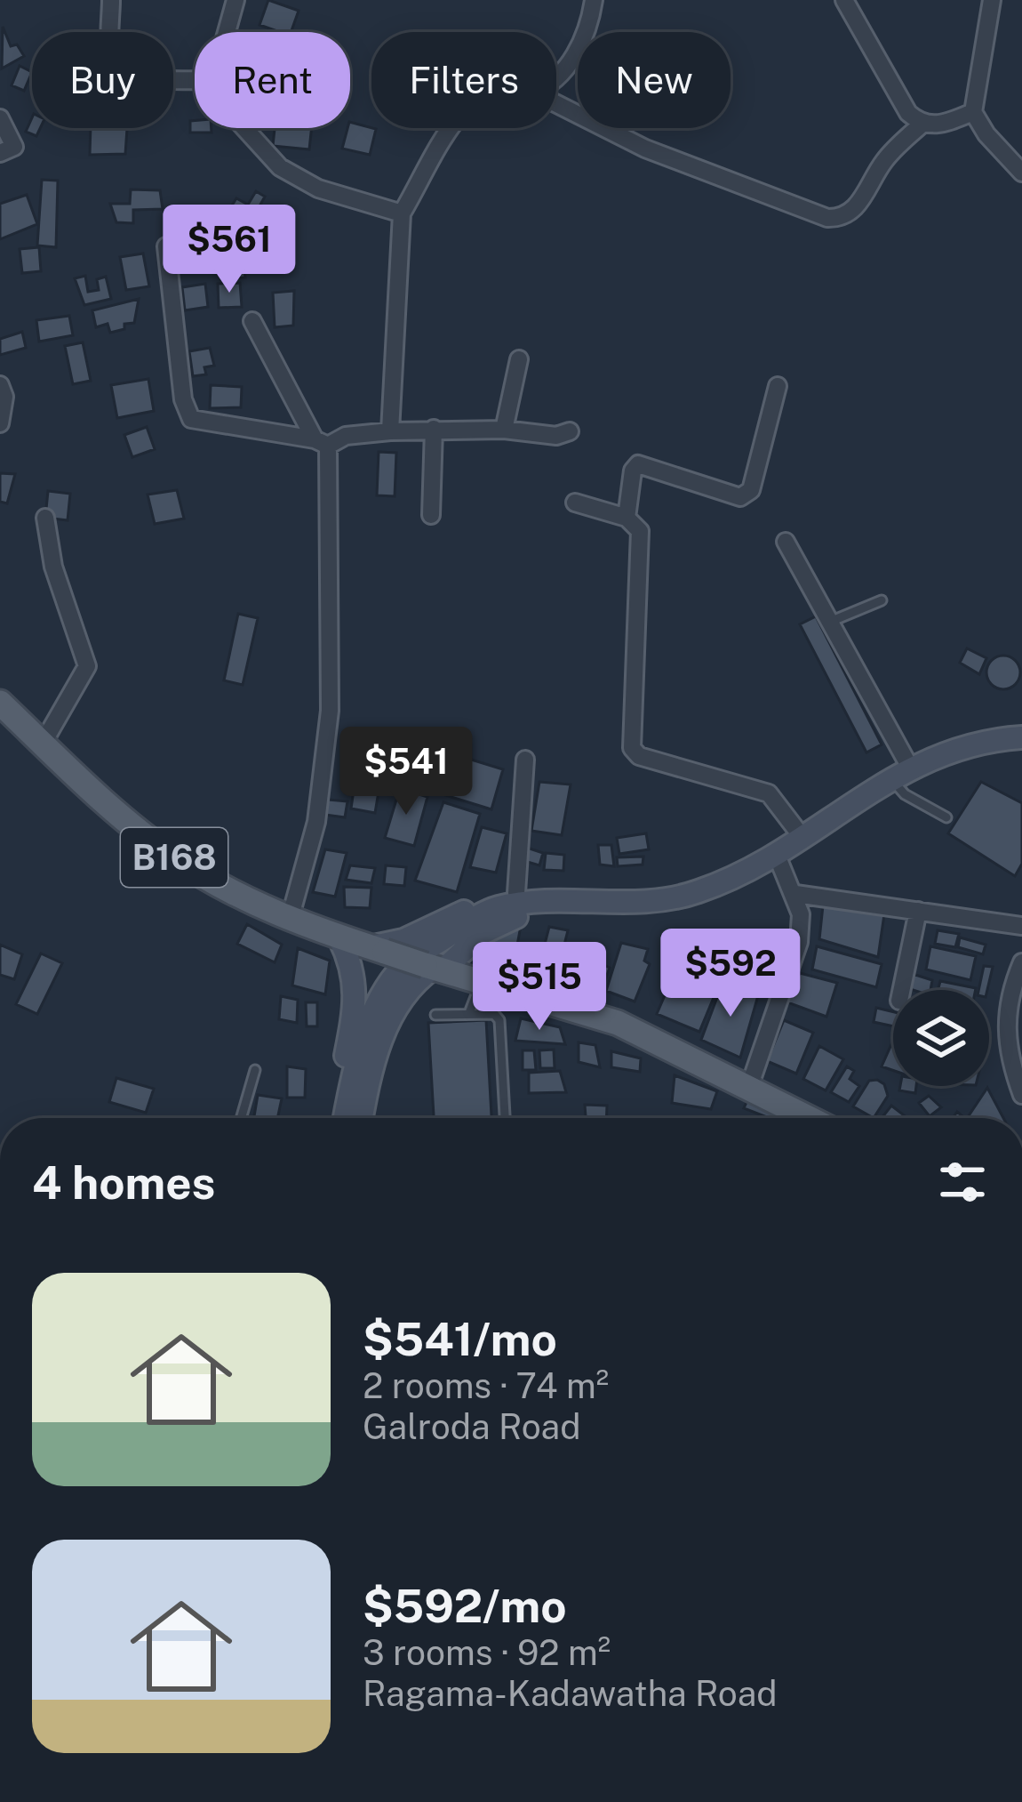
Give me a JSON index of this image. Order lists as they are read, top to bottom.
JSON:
{
  "streets": {
    "main road": ["B168"]
  },
  "page": {
    "chip": [
      "Buy",
      "Rent",
      "Filters",
      "New"
    ],
    "price": [
      "$561",
      "$541",
      "$592",
      "$515"
    ],
    "heading": "4 homes",
    "list": [
      {
        "name": "$541/mo",
        "note": "2 rooms · 74 m² · Galroda Road"
      },
      {
        "name": "$592/mo",
        "note": "3 rooms · 92 m² · Ragama-Kadawatha Road"
      }
    ]
  }
}
